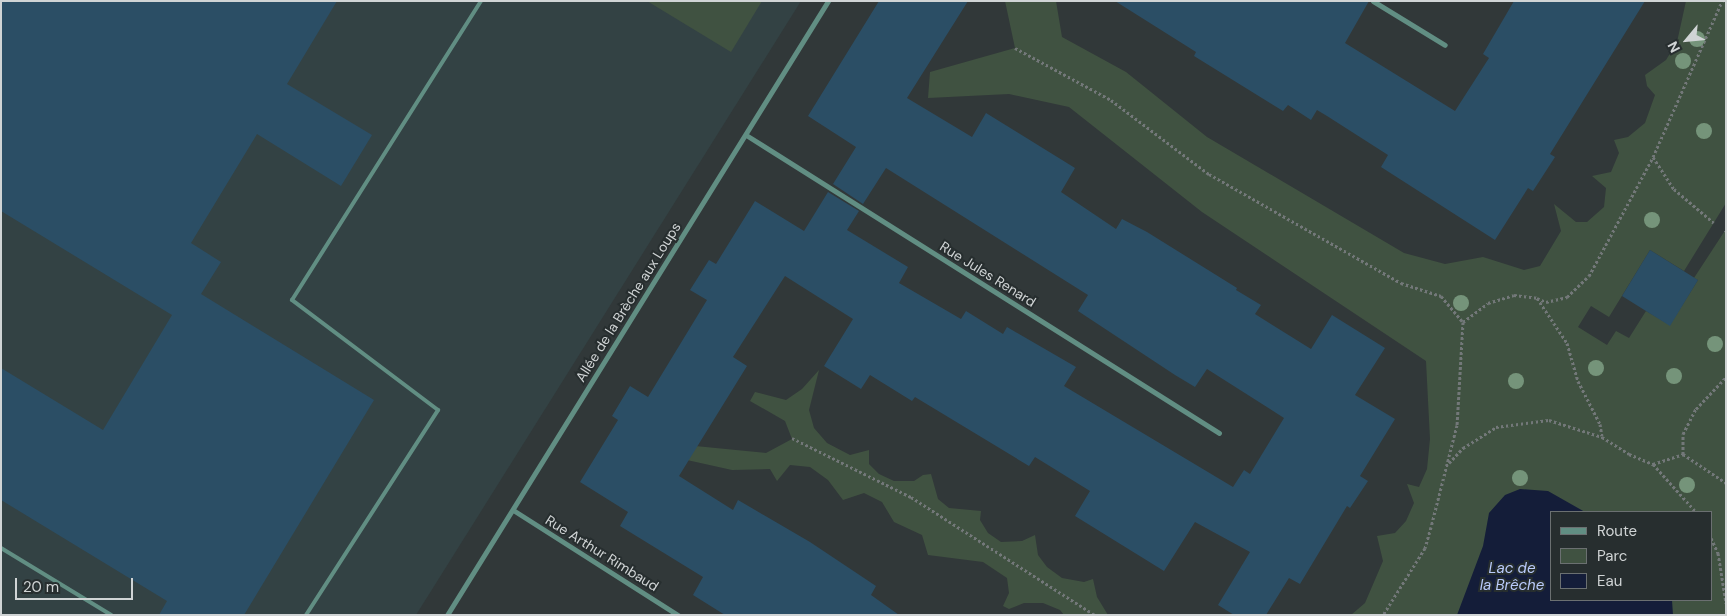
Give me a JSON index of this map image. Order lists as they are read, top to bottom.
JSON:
{
  "streets": {
    "street": ["Rue Jules Renard", "Allée de la Brèche aux Loups", "Rue Arthur Rimbaud"]
  },
  "crossings": [
    ["Rue Jules Renard", "Allée de la Brèche aux Loups"],
    ["Allée de la Brèche aux Loups", "Rue Arthur Rimbaud"]
  ],
  "water": ["Lac de la Brêche"],
  "legend": ["Route", "Parc", "Eau"],
  "scale_bar": "20 m",
  "north": "bottom left"
}
